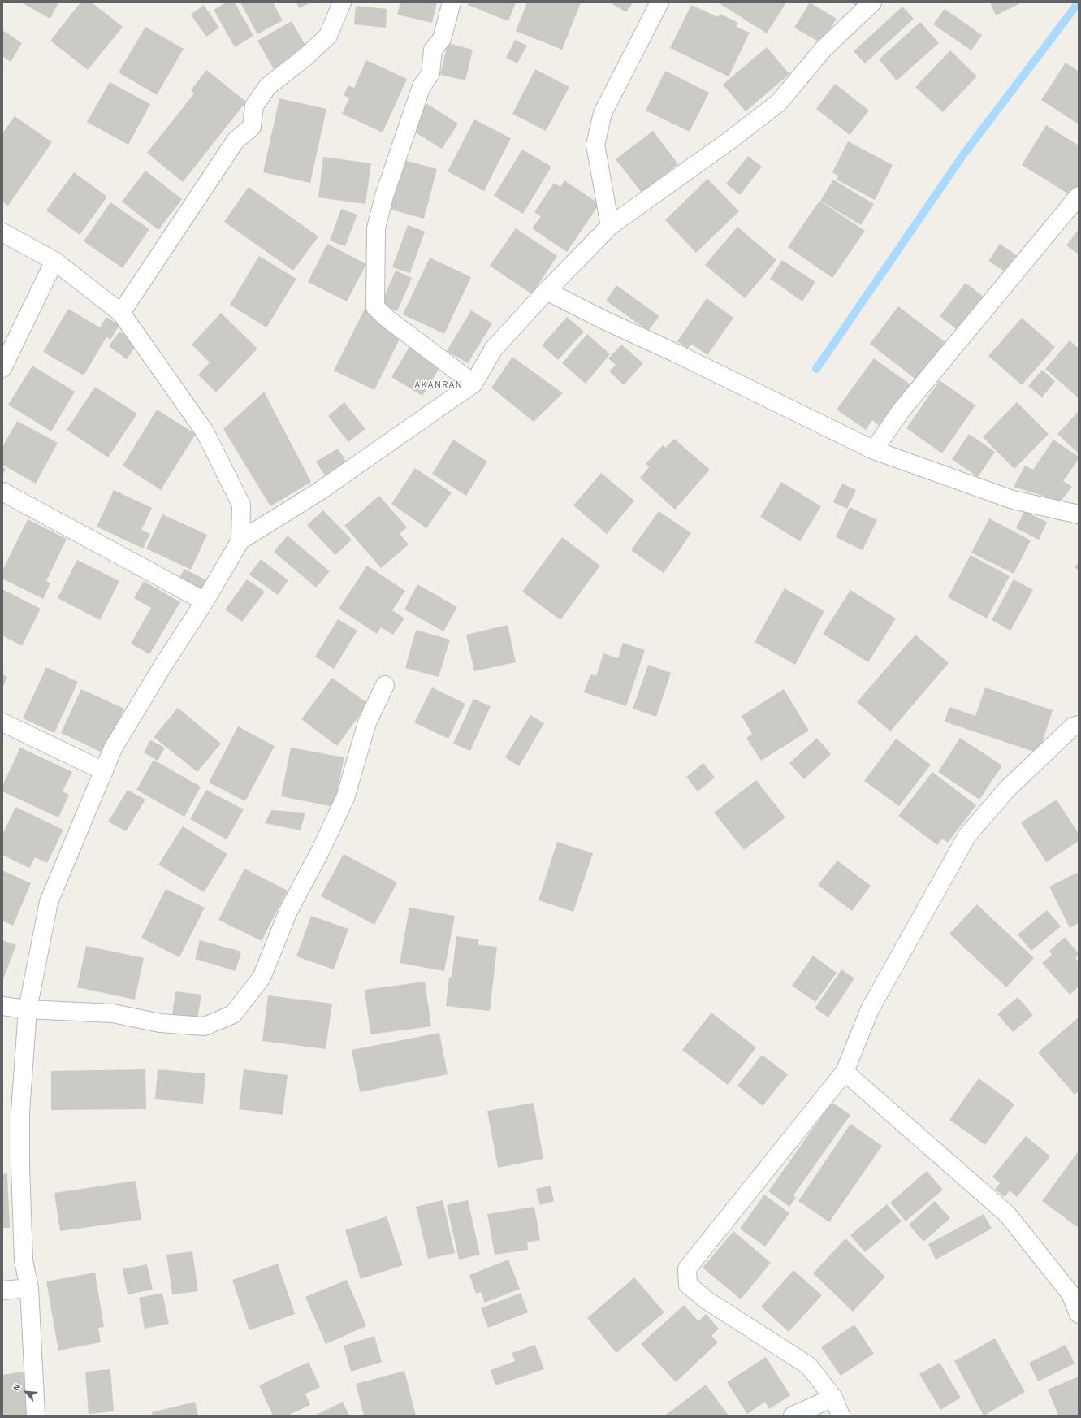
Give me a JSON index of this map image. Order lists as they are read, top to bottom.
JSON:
{
  "districts": ["AKANRAN"],
  "north": "top left"
}
